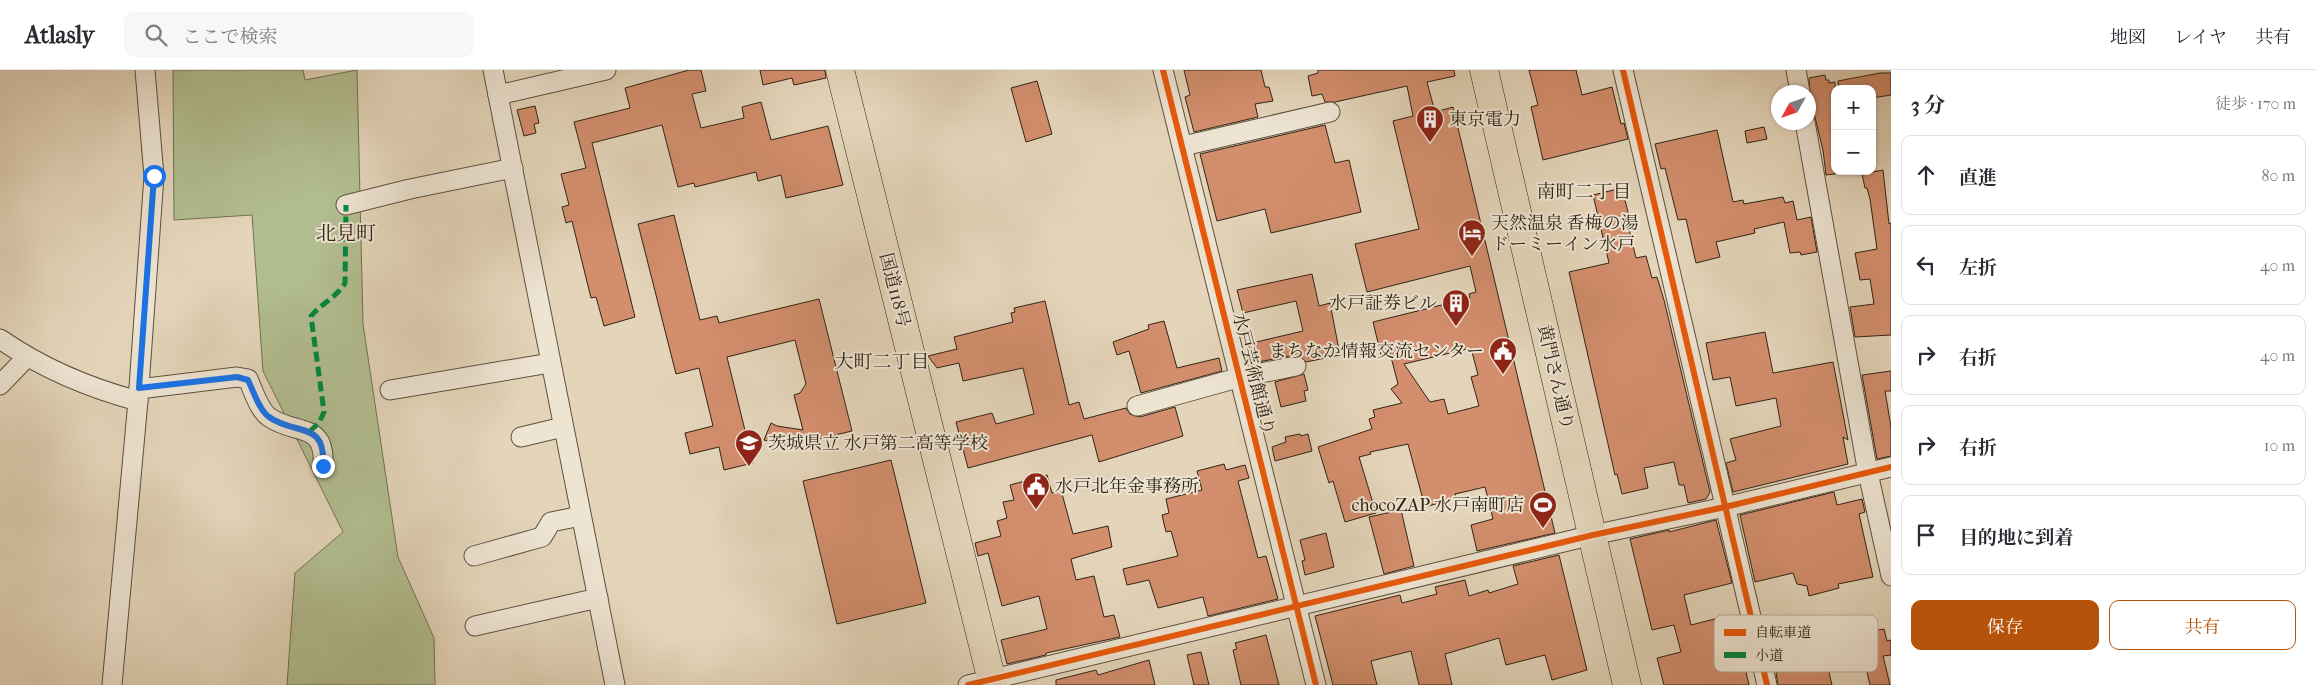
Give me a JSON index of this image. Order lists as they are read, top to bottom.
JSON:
{
  "streets": {
    "highway": ["国道118号", "黄門さん通り"],
    "street": ["水戸芸術館通り"]
  },
  "districts": ["南町二丁目", "北見町", "大町二丁目"],
  "places": {
    "building": ["東京電力", "水戸証券ビル"],
    "hotel": ["天然温泉 香梅の湯 ドーミーイン水戸"],
    "public building": ["まちなか情報交流センター", "水戸北年金事務所"],
    "school or university": ["茨城県立 水戸第二高等学校"],
    "sports": ["chocoZAP 水戸南町店"]
  },
  "legend": ["自転車道", "小道"],
  "north": "bottom left",
  "page": {
    "header": "Atlasly",
    "search": "ここで検索",
    "nav": ["地図", "レイヤ", "共有"],
    "heading": ["3 分", "徒歩 · 170 m"],
    "map_buttons": ["+", "−"],
    "list": [
      ["直進", "80 m"],
      ["左折", "40 m"],
      ["右折", "40 m"],
      ["右折", "10 m"],
      "目的地に到着"
    ],
    "buttons": ["保存", "共有"]
  }
}
